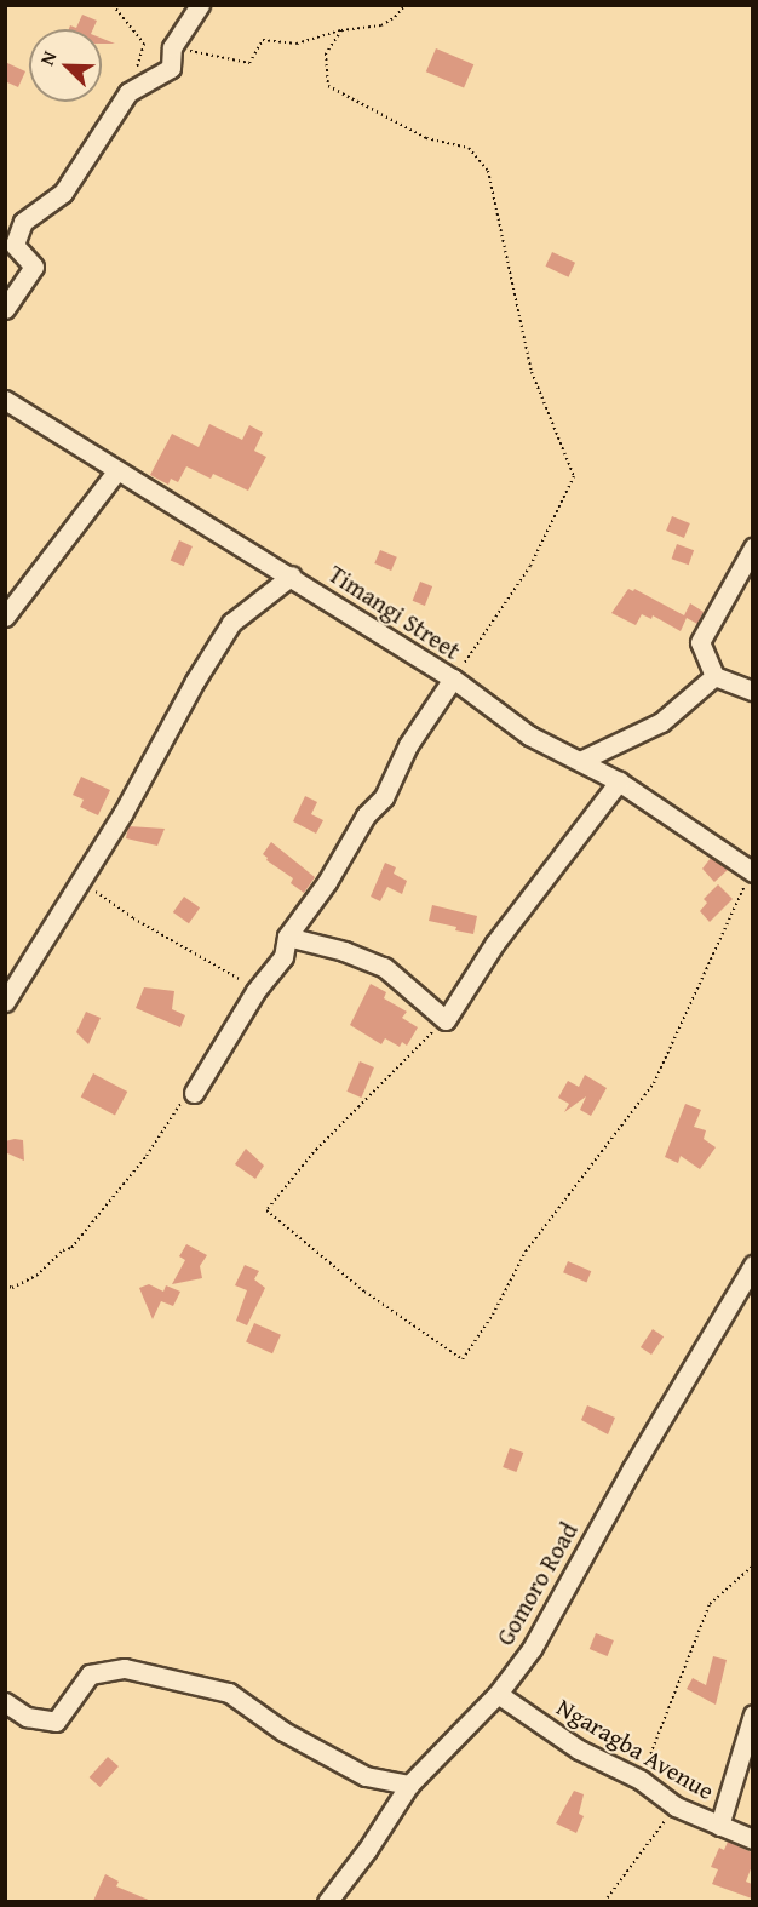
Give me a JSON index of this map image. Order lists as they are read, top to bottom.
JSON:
{
  "streets": {
    "street": ["Timangi Street", "Gomoro Road", "Ngaragba Avenue"]
  },
  "crossings": [
    ["Gomoro Road", "Ngaragba Avenue"]
  ],
  "north": "top left"
}
